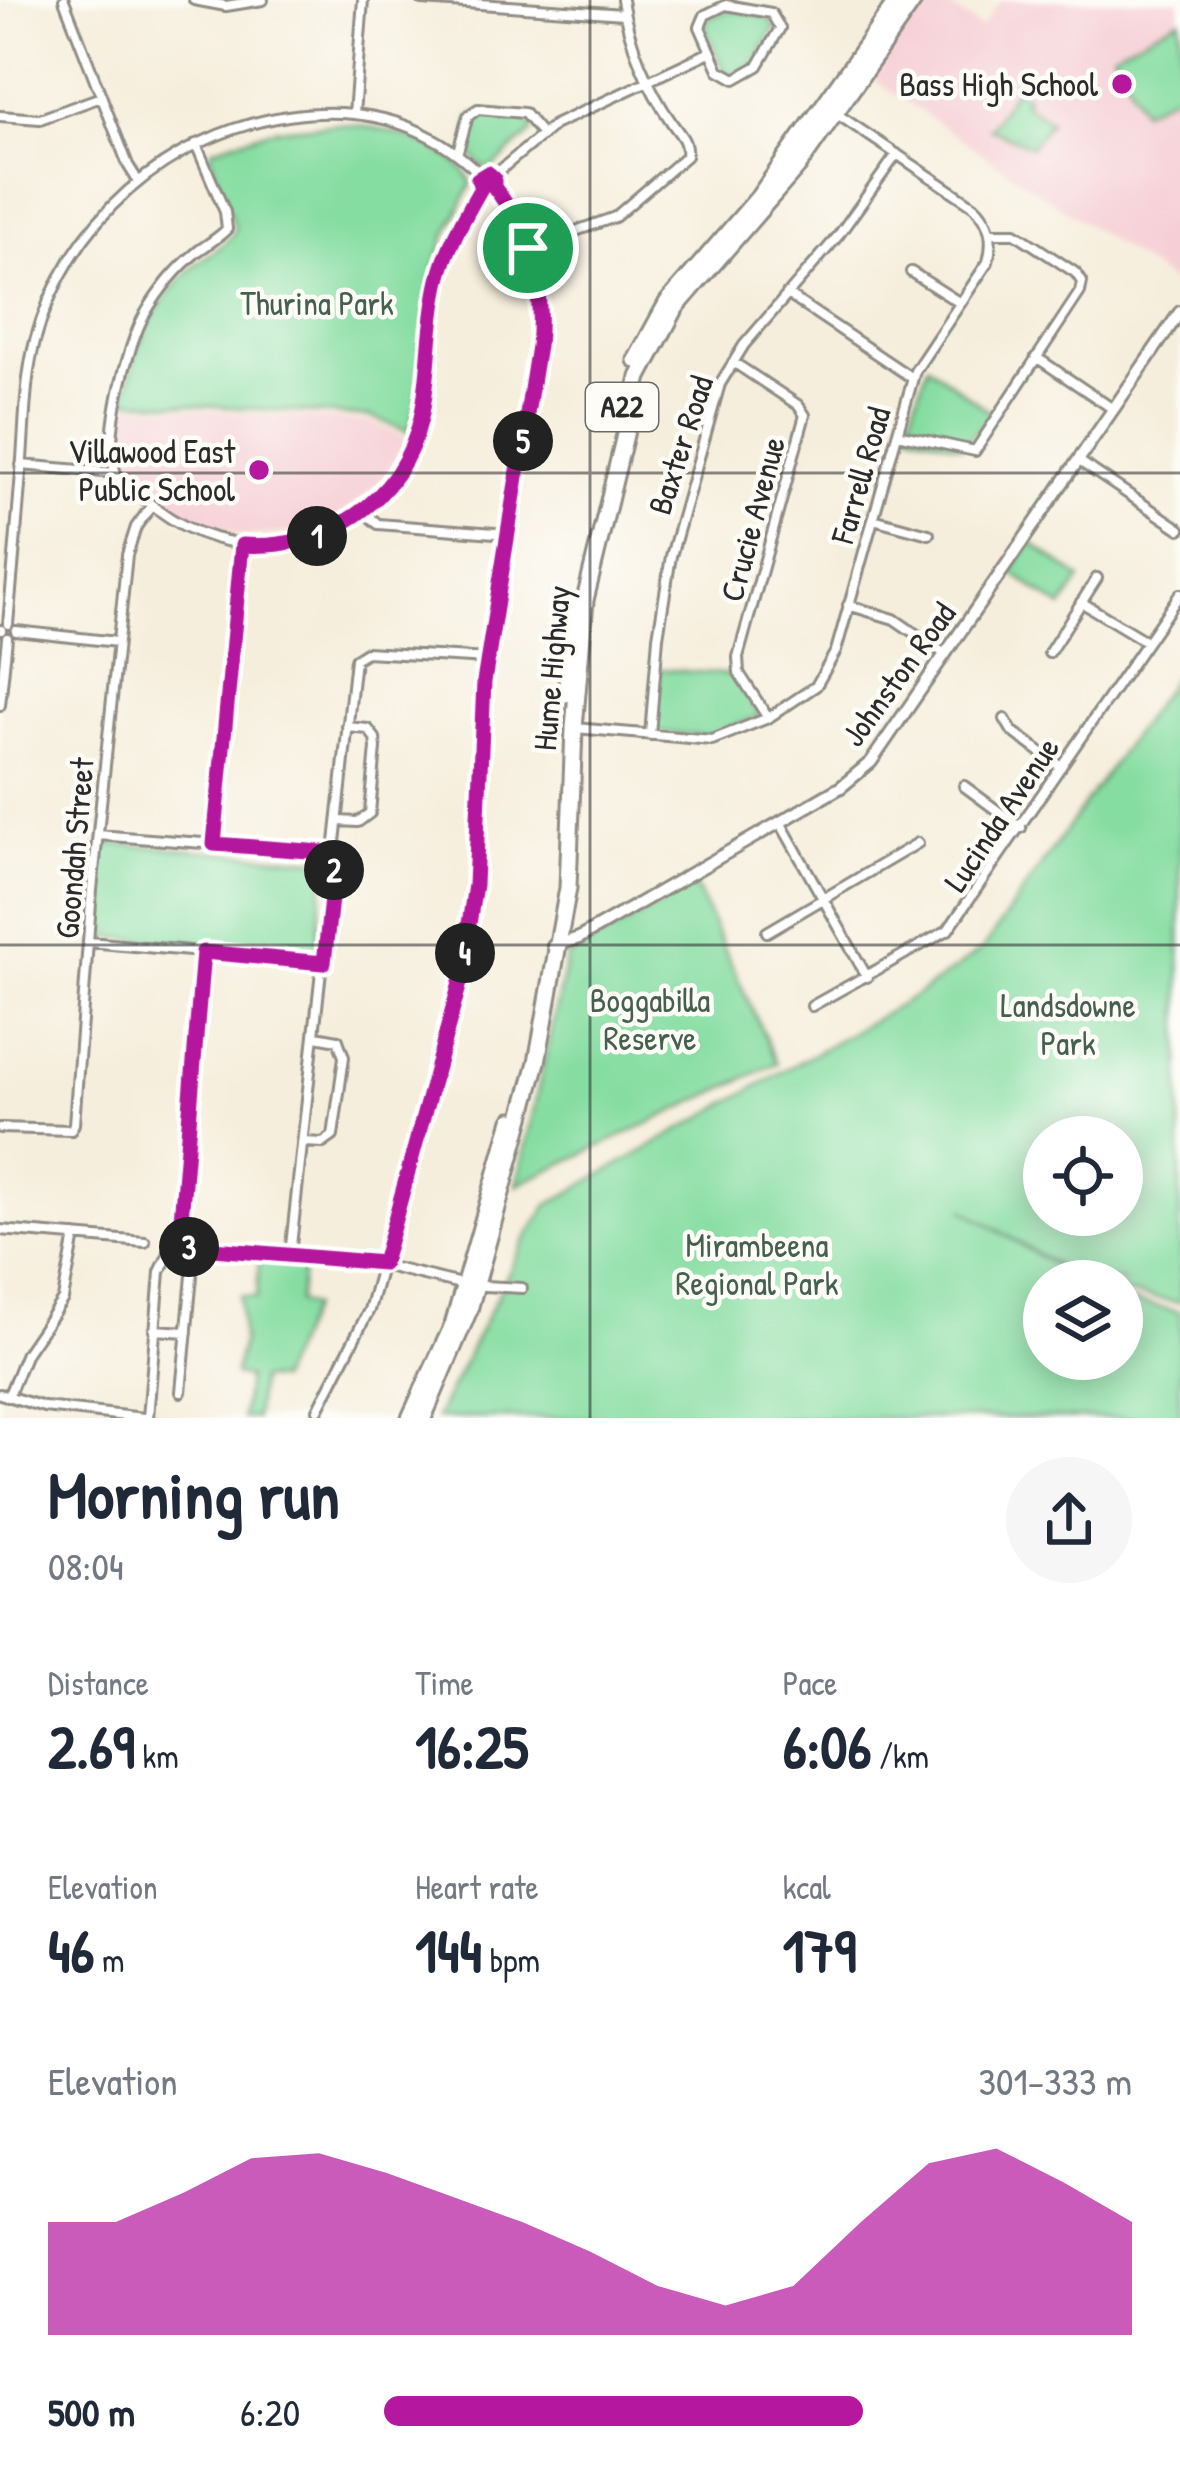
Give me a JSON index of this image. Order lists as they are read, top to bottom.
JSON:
{
  "streets": {
    "highway": ["A22", "Hume Highway"],
    "street": [
      "Baxter Road",
      "Farrell Road",
      "Crucie Avenue",
      "Johnston Road",
      "Lucinda Avenue",
      "Goondah Street"
    ]
  },
  "crossings": [
    ["Baxter Road", "Farrell Road"],
    ["Baxter Road", "Crucie Avenue"],
    ["Farrell Road", "Crucie Avenue"],
    ["Farrell Road", "Hume Highway"],
    ["Hume Highway", "Johnston Road"]
  ],
  "parks": [
    "Thurina Park",
    "Boggabilla Reserve",
    "Landsdowne Park",
    "Mirambeena Regional Park"
  ],
  "places": ["Bass High School", "Villawood East Public School"],
  "page": {
    "pins": [
      "5",
      "1",
      "2",
      "4",
      "3"
    ],
    "heading": ["Morning run", "08:04"],
    "stats": [
      ["Distance", "2.69 km"],
      ["Time", "16:25"],
      ["Pace", "6:06 /km"],
      ["Elevation", "46 m"],
      ["Heart rate", "144 bpm"],
      ["kcal", "179"]
    ],
    "chart": ["Elevation", "301–333 m"],
    "list": [
      {
        "name": "500 m",
        "note": "6:20"
      }
    ]
  }
}
